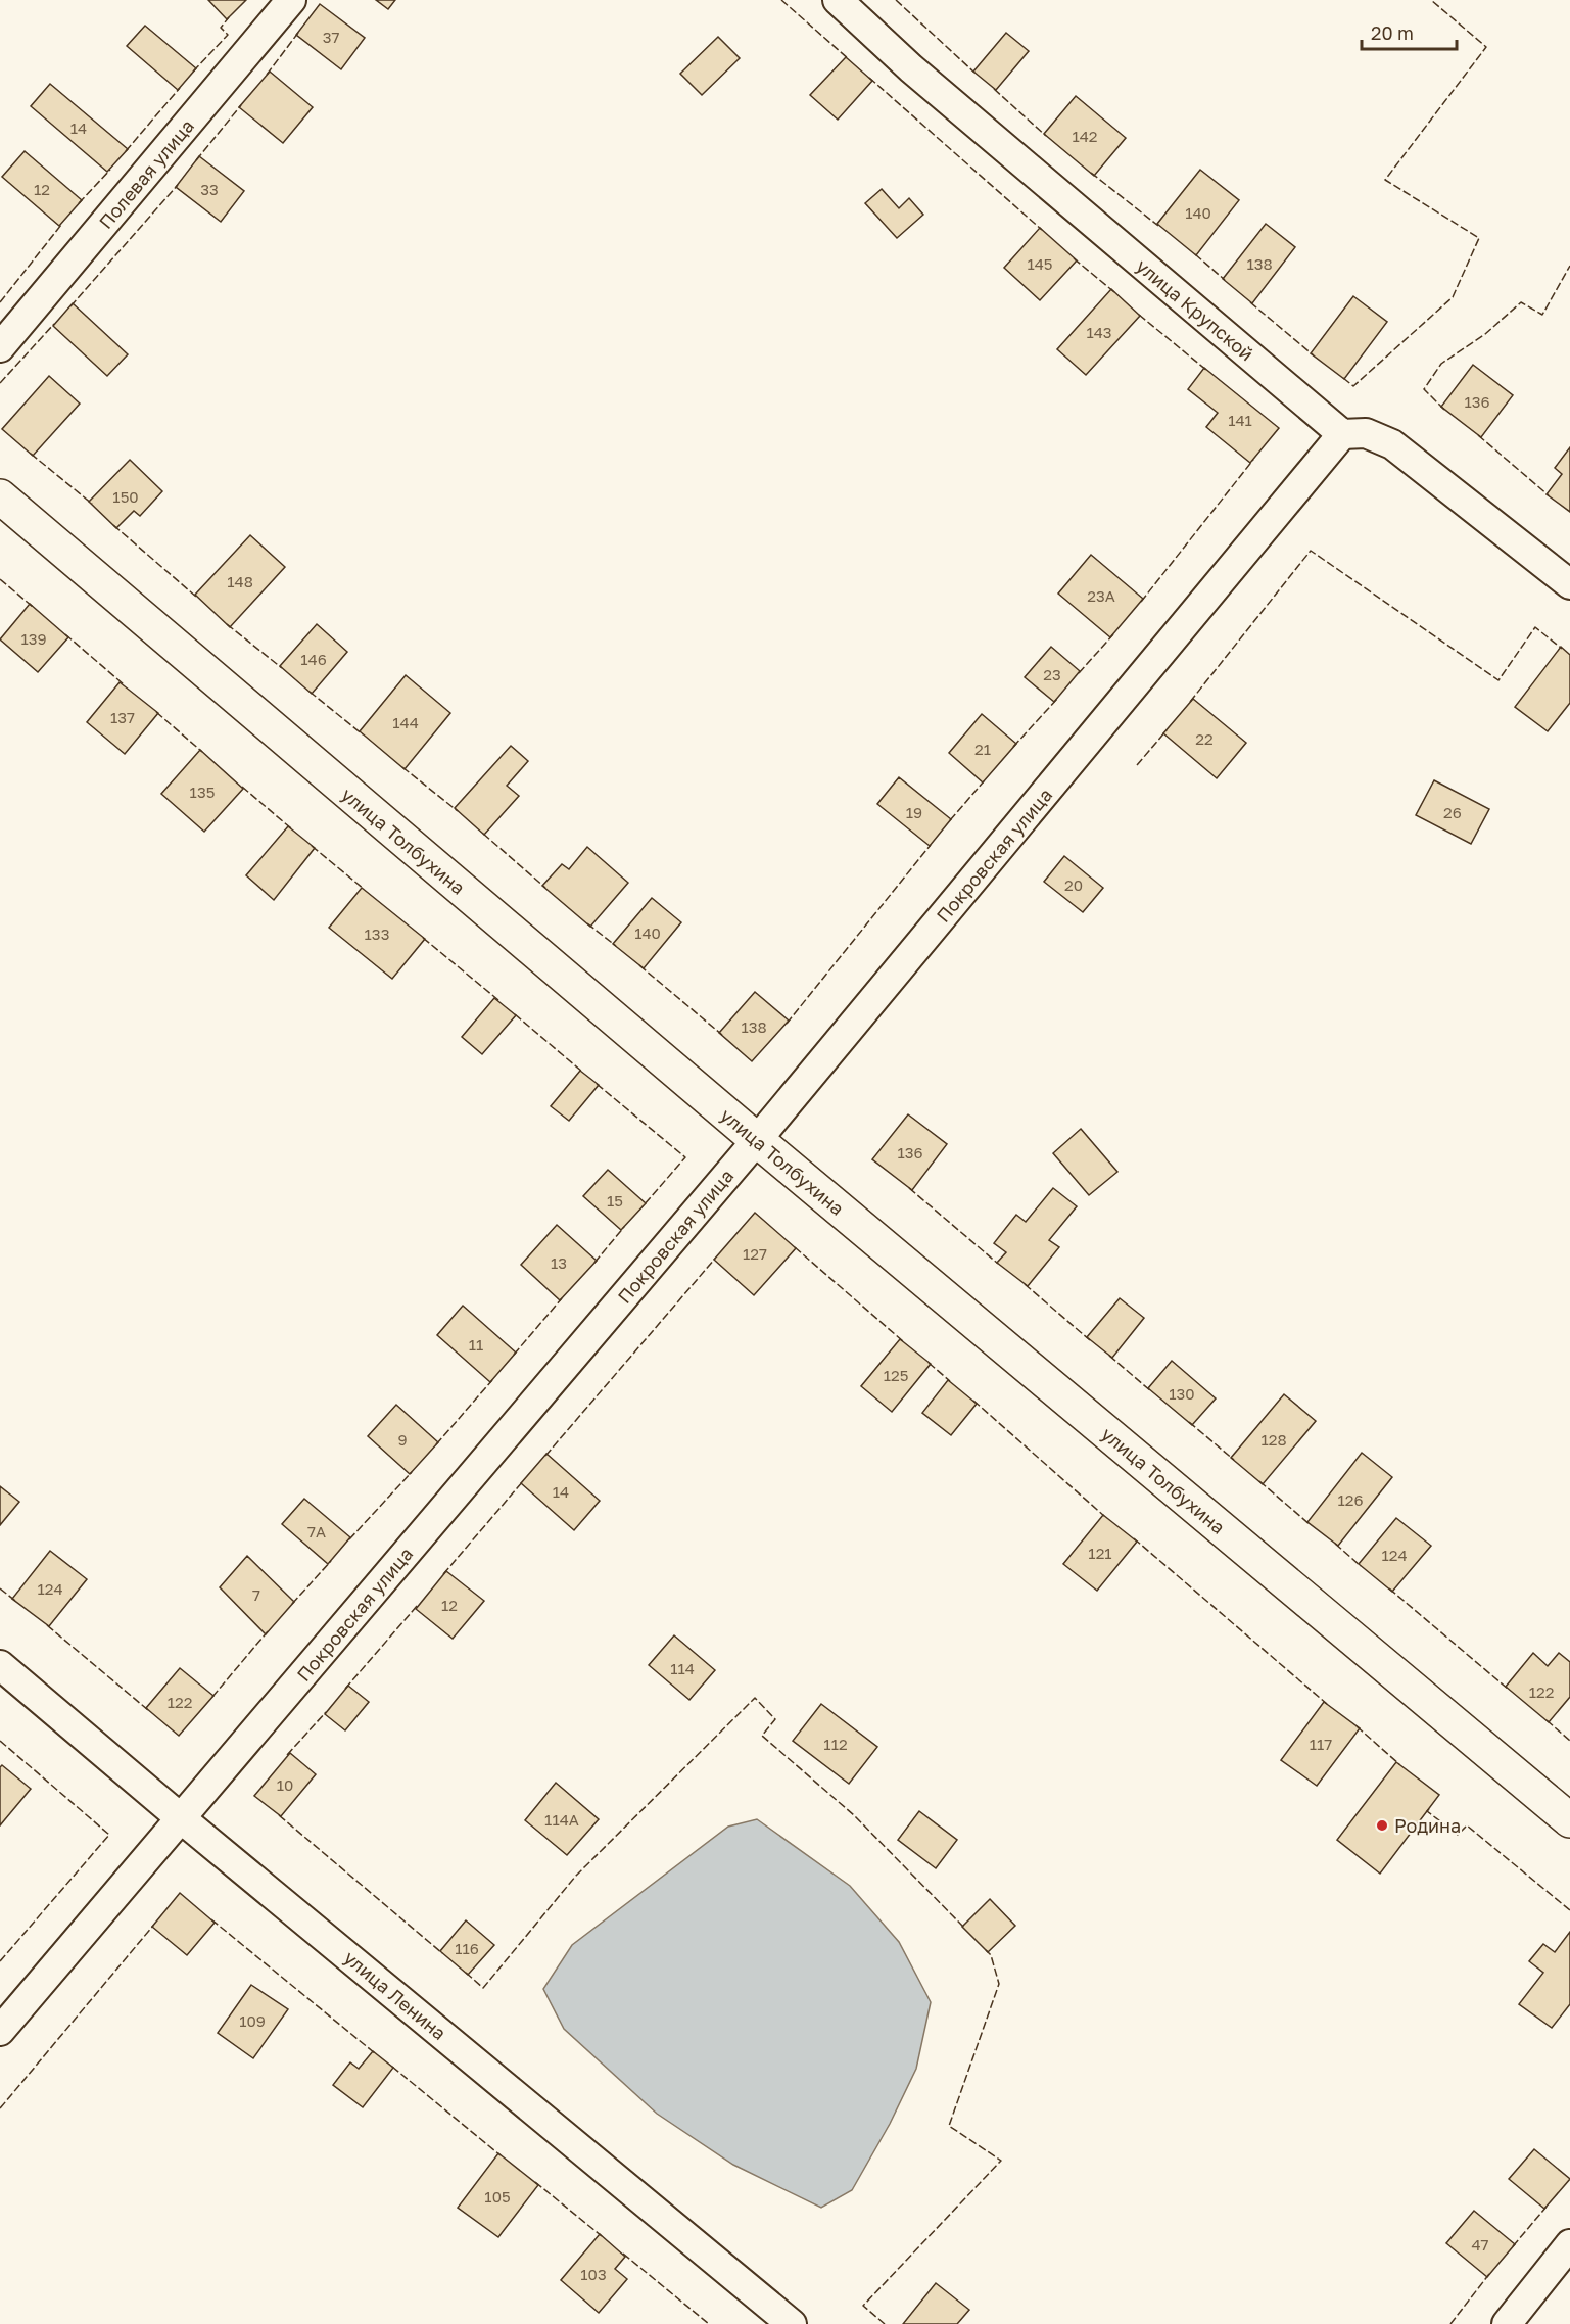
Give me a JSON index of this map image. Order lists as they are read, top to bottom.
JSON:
{
  "streets": {
    "main road": ["улица Толбухина"],
    "street": [
      "Полевая улица",
      "улица Крупской",
      "Покровская улица",
      "улица Ленина"
    ]
  },
  "crossings": [
    ["улица Крупской", "Покровская улица"],
    ["улица Толбухина", "Покровская улица"],
    ["Покровская улица", "улица Ленина"]
  ],
  "places": ["Родина"],
  "house_numbers": [
    "37",
    "14",
    "142",
    "12",
    "33",
    "140",
    "145",
    "138",
    "143",
    "136",
    "141",
    "150",
    "148",
    "23А",
    "139",
    "146",
    "23",
    "137",
    "144",
    "22",
    "21",
    "135",
    "19",
    "26",
    "20",
    "140",
    "133",
    "138",
    "136",
    "15",
    "127",
    "13",
    "11",
    "125",
    "130",
    "9",
    "128",
    "14",
    "126",
    "7А",
    "121",
    "124",
    "124",
    "7",
    "12",
    "114",
    "122",
    "122",
    "112",
    "117",
    "10",
    "114А",
    "116",
    "109",
    "105",
    "47",
    "103"
  ],
  "scale_bar": "20 m"
}
